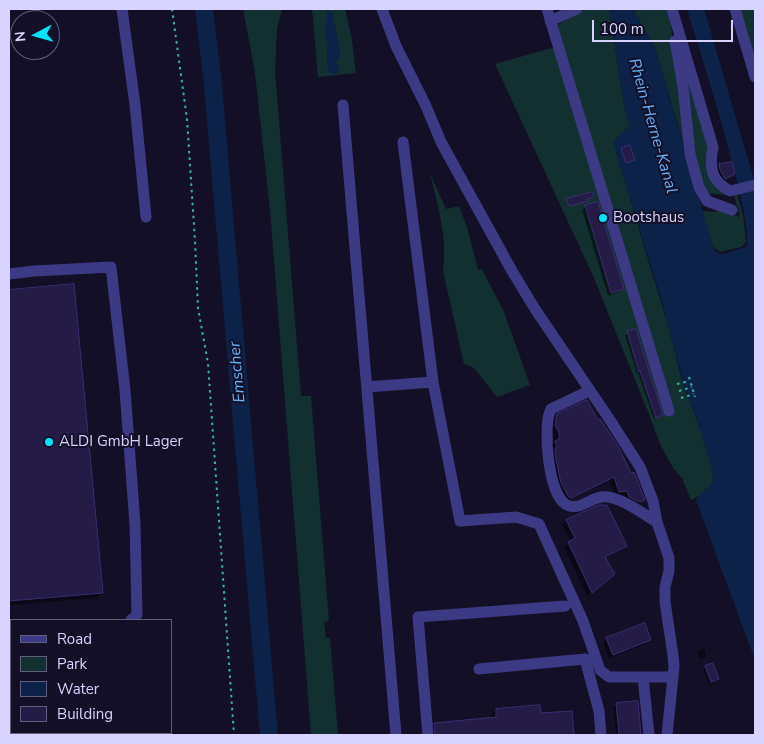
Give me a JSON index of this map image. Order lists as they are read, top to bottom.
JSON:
{
  "water": ["Rhein-Herne-Kanal", "Emscher"],
  "places": ["Bootshaus", "ALDI GmbH Lager"],
  "legend": [
    "Road",
    "Park",
    "Water",
    "Building"
  ],
  "scale_bar": "100 m",
  "north": "left"
}
